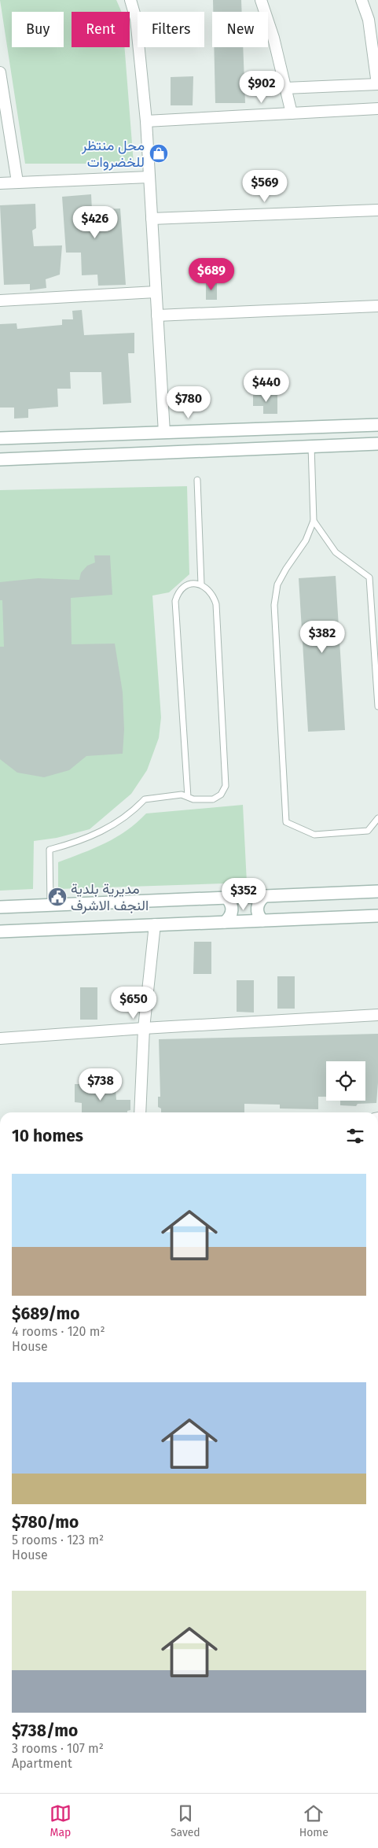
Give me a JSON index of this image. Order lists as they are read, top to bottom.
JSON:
{
  "places": {
    "shop": ["محل منتظر للخضروات"],
    "public building": ["مديرية بلدية النجف الاشرف"]
  },
  "page": {
    "chip": [
      "Buy",
      "Rent",
      "Filters",
      "New"
    ],
    "price": [
      "$902",
      "$569",
      "$426",
      "$689",
      "$440",
      "$780",
      "$382",
      "$352",
      "$650",
      "$738"
    ],
    "heading": "10 homes",
    "list": [
      {
        "name": "$689/mo",
        "note": "4 rooms · 120 m² · House"
      },
      {
        "name": "$780/mo",
        "note": "5 rooms · 123 m² · House"
      },
      {
        "name": "$738/mo",
        "note": "3 rooms · 107 m² · Apartment"
      }
    ],
    "tabs": ["Map", "Saved", "Home"]
  }
}
